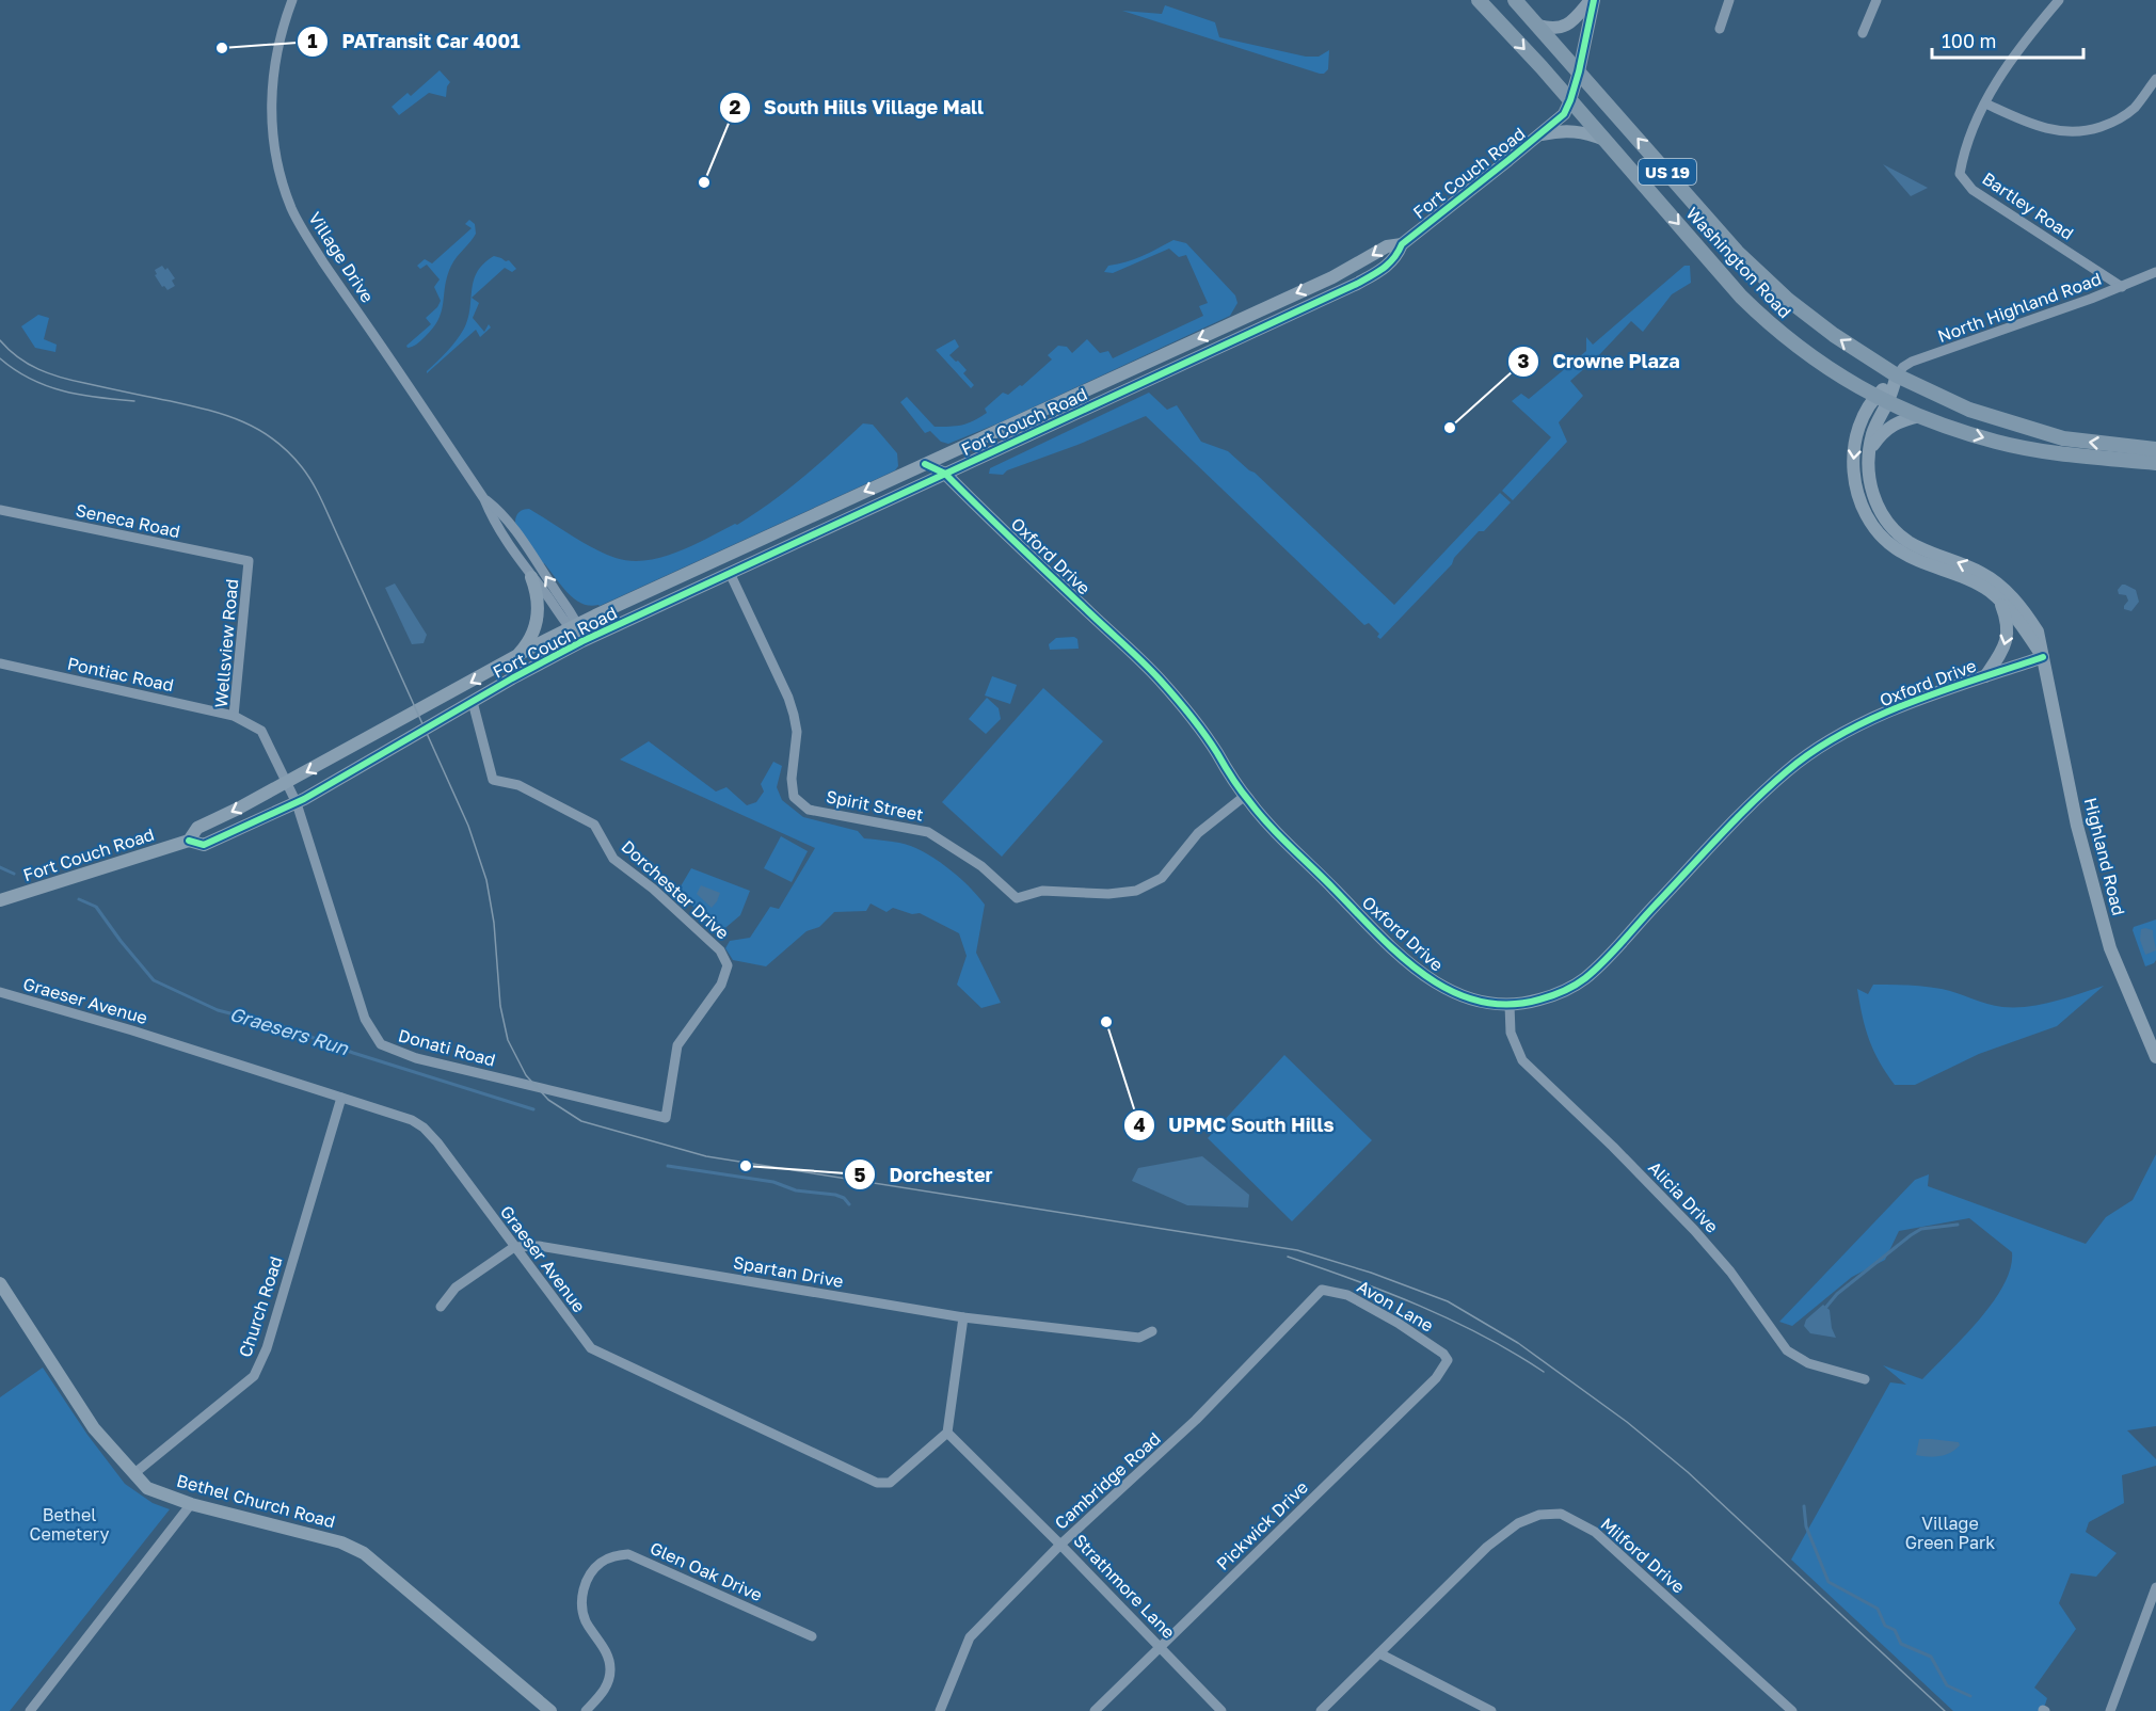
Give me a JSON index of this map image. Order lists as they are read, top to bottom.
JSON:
{
  "streets": {
    "main road": ["US 19", "Washington Road"],
    "street": [
      "Fort Couch Road",
      "Bartley Road",
      "Village Drive",
      "North Highland Road",
      "Seneca Road",
      "Oxford Drive",
      "Wellsview Road",
      "Pontiac Road",
      "Spirit Street",
      "Highland Road",
      "Dorchester Drive",
      "Graeser Avenue",
      "Donati Road",
      "Alicia Drive",
      "Spartan Drive",
      "Avon Lane",
      "Church Road",
      "Cambridge Road",
      "Bethel Church Road",
      "Pickwick Drive",
      "Milford Drive",
      "Glen Oak Drive",
      "Strathmore Lane"
    ]
  },
  "crossings": [
    ["Fort Couch Road", "Village Drive"],
    ["Fort Couch Road", "Washington Road"],
    ["Fort Couch Road", "Oxford Drive"],
    ["Fort Couch Road", "Wellsview Road"],
    ["Fort Couch Road", "Spirit Street"],
    ["Fort Couch Road", "Dorchester Drive"],
    ["Fort Couch Road", "Donati Road"],
    ["Bartley Road", "North Highland Road"],
    ["Washington Road", "North Highland Road"],
    ["Washington Road", "Highland Road"],
    ["North Highland Road", "Highland Road"],
    ["Seneca Road", "Wellsview Road"],
    ["Oxford Drive", "Spirit Street"],
    ["Oxford Drive", "Highland Road"],
    ["Oxford Drive", "Alicia Drive"],
    ["Wellsview Road", "Pontiac Road"],
    ["Wellsview Road", "Donati Road"],
    ["Dorchester Drive", "Donati Road"],
    ["Graeser Avenue", "Spartan Drive"],
    ["Graeser Avenue", "Church Road"],
    ["Graeser Avenue", "Strathmore Lane"],
    ["Avon Lane", "Cambridge Road"],
    ["Avon Lane", "Pickwick Drive"],
    ["Church Road", "Bethel Church Road"],
    ["Cambridge Road", "Strathmore Lane"],
    ["Pickwick Drive", "Strathmore Lane"]
  ],
  "water": ["Graesers Run"],
  "parks": ["Bethel Cemetery", "Village Green Park"],
  "places": [
    "PATransit Car 4001",
    "South Hills Village Mall",
    "Crowne Plaza",
    "UPMC South Hills",
    "Dorchester"
  ],
  "scale_bar": "100 m"
}
